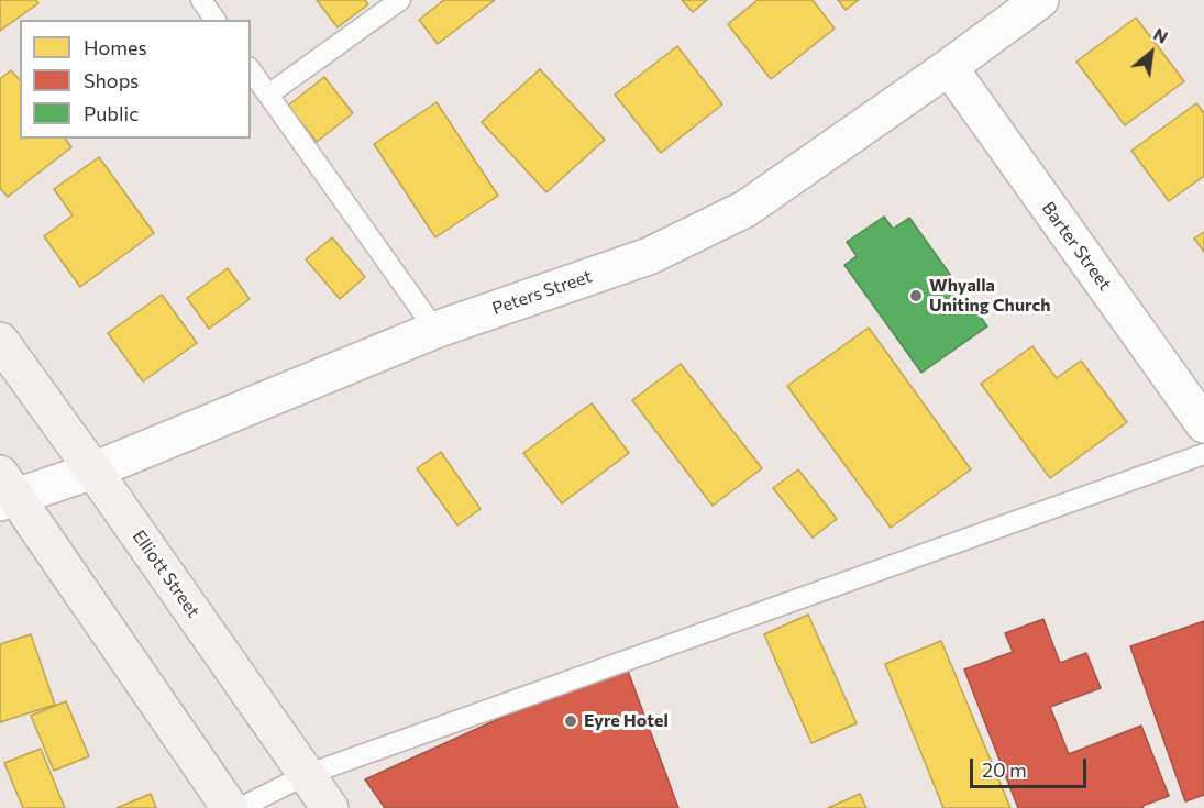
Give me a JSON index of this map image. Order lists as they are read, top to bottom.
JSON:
{
  "streets": {
    "main road": ["Elliott Street"],
    "street": ["Barter Street", "Peters Street"]
  },
  "crossings": [
    ["Barter Street", "Peters Street"],
    ["Peters Street", "Elliott Street"]
  ],
  "places": ["Whyalla Uniting Church", "Eyre Hotel"],
  "legend": ["Homes", "Shops", "Public"],
  "scale_bar": "20 m",
  "north": "top right"
}
